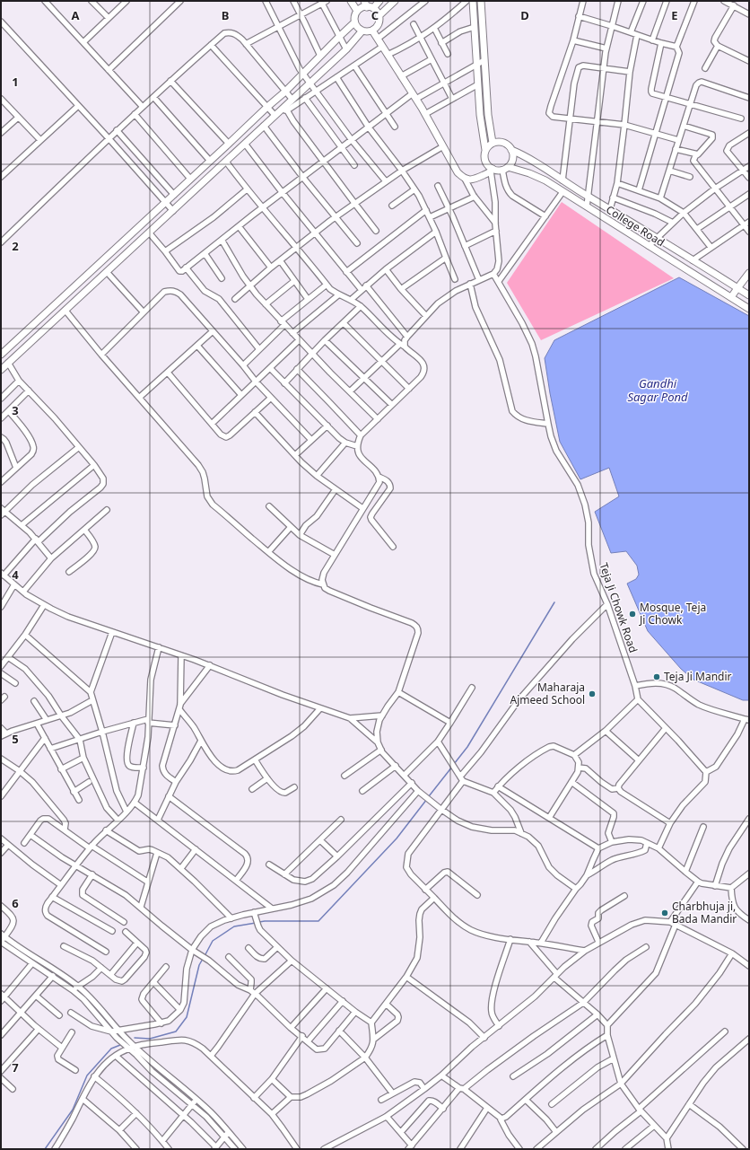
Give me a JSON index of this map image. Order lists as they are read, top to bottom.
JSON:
{
  "streets": {
    "main road": ["College Road"],
    "street": ["Teja Ji Chowk Road"]
  },
  "water": ["Gandhi Sagar Pond"],
  "places": [
    "Mosque, Teja Ji Chowk",
    "Teja Ji Mandir",
    "Maharaja Ajmeed School",
    "Charbhuja ji, Bada Mandir"
  ],
  "grid": {
    "columns": [
      "A",
      "B",
      "C",
      "D",
      "E"
    ],
    "rows": [
      "1",
      "2",
      "3",
      "4",
      "5",
      "6",
      "7"
    ]
  }
}
